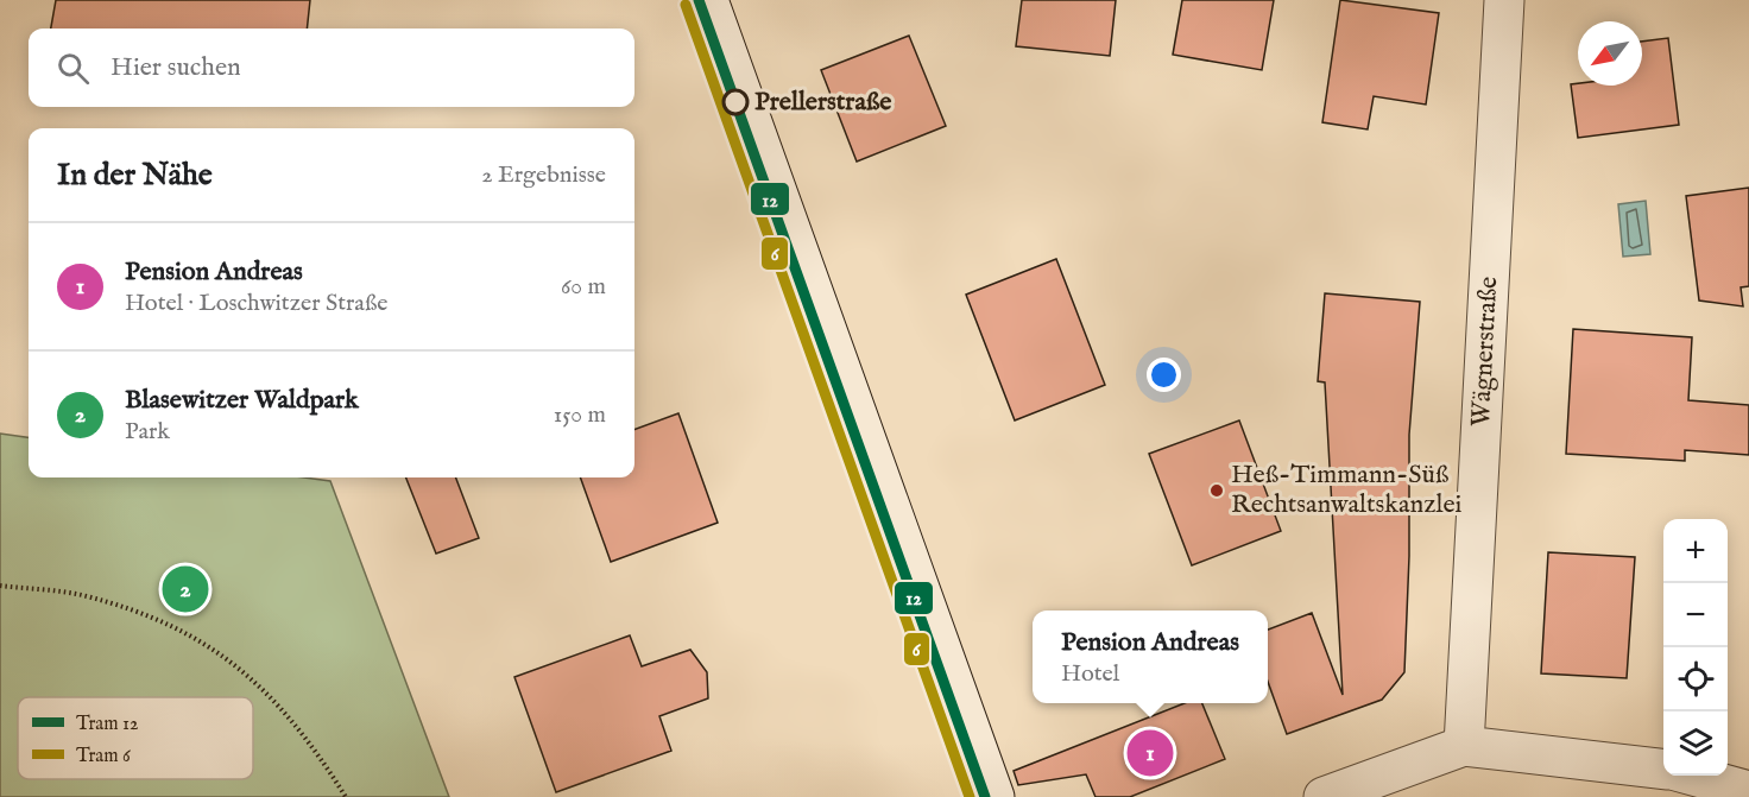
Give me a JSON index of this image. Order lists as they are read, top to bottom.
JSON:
{
  "streets": {
    "street": ["Wägnerstraße"]
  },
  "places": ["Prellerstraße", "Heß-Timmann-Süß Rechtsanwaltskanzlei"],
  "lines": ["tram line 12", "tram line 6"],
  "legend": ["Tram 12", "Tram 6"],
  "north": "bottom left",
  "page": {
    "search": "Hier suchen",
    "heading": ["In der Nähe", "2 Ergebnisse"],
    "list": [
      {
        "mark": "1",
        "name": "Pension Andreas",
        "note": "Hotel · Loschwitzer Straße",
        "value": "60 m"
      },
      {
        "mark": "2",
        "name": "Blasewitzer Waldpark",
        "note": "Park",
        "value": "150 m"
      }
    ],
    "map_buttons": ["+", "−"],
    "pins": ["2", "1"],
    "popup": ["Pension Andreas", "Hotel"]
  }
}
